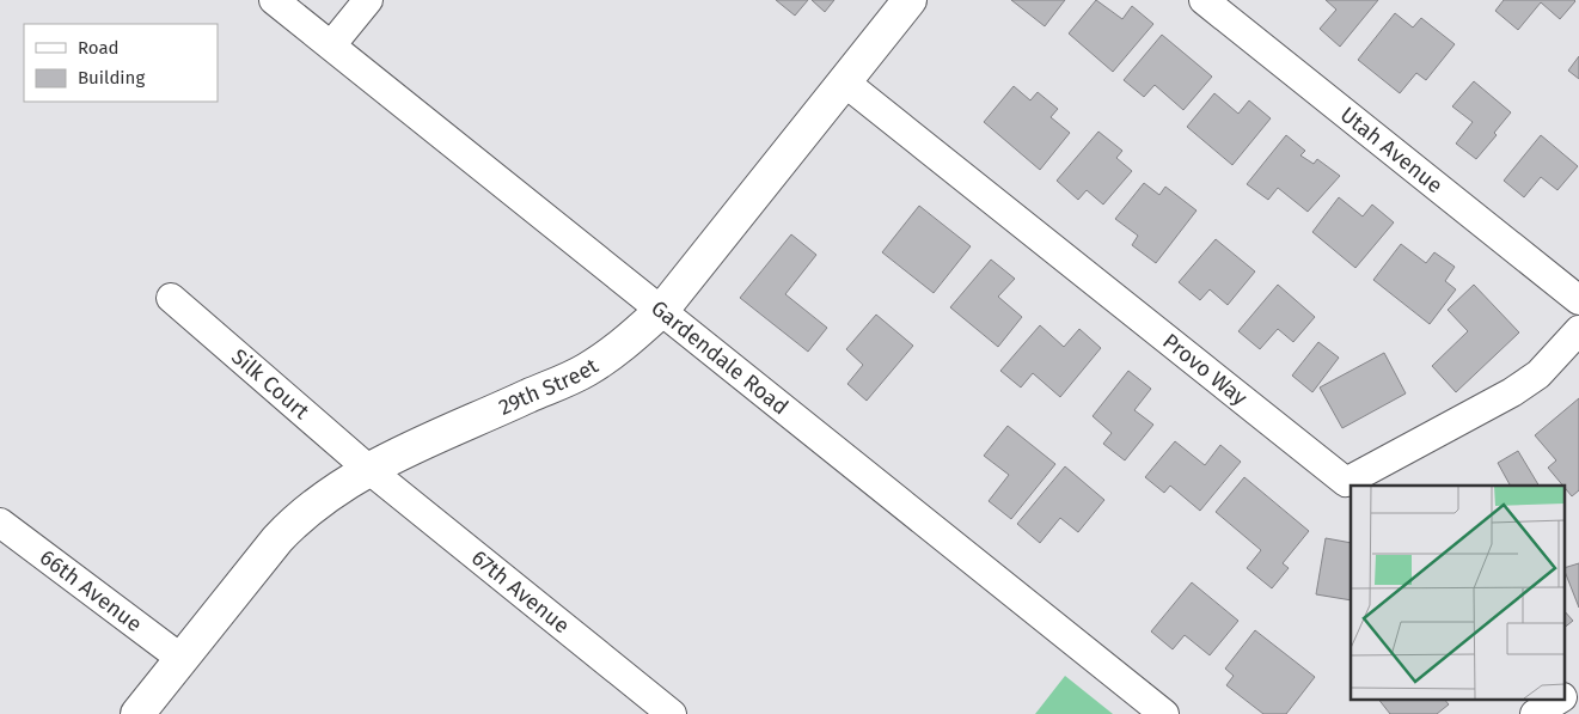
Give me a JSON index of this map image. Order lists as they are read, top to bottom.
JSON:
{
  "streets": {
    "street": [
      "Utah Avenue",
      "Gardendale Road",
      "Provo Way",
      "Silk Court",
      "29th Street",
      "66th Avenue",
      "67th Avenue"
    ]
  },
  "crossings": [
    ["Gardendale Road", "29th Street"],
    ["Provo Way", "29th Street"],
    ["Silk Court", "29th Street"],
    ["Silk Court", "67th Avenue"],
    ["29th Street", "66th Avenue"],
    ["29th Street", "67th Avenue"]
  ],
  "legend": ["Road", "Building"]
}
